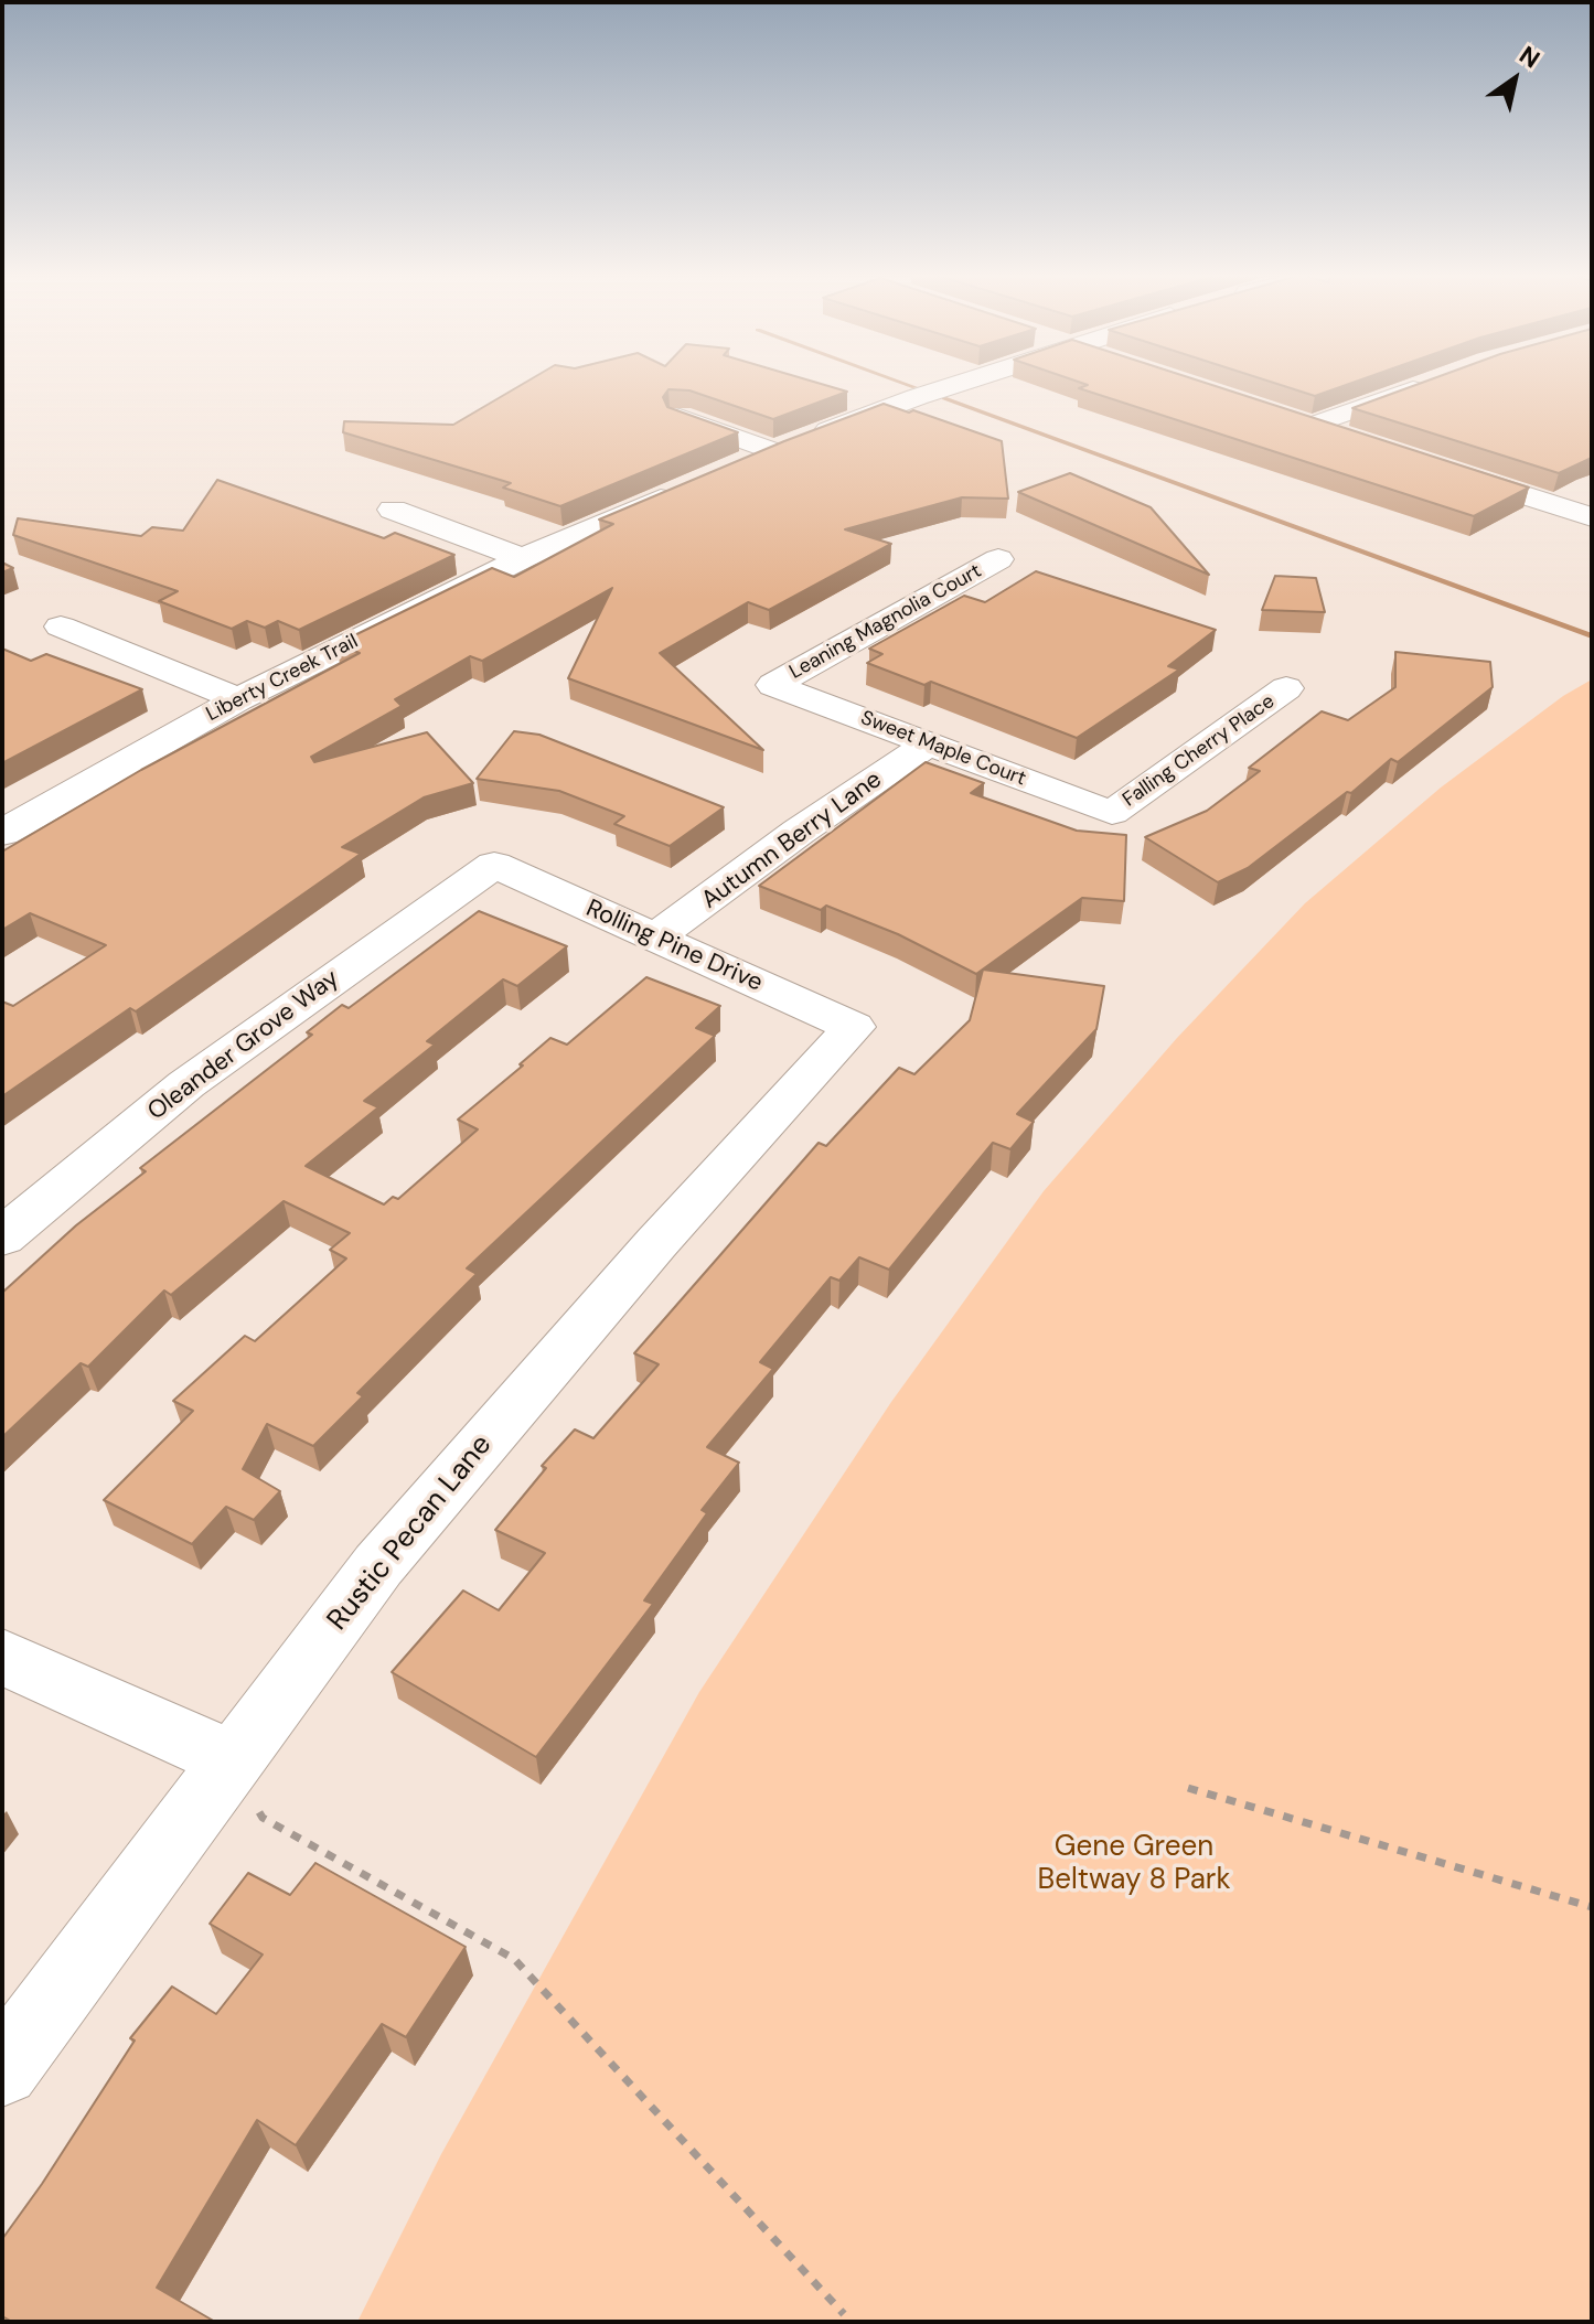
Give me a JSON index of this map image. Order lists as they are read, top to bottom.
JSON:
{
  "streets": {
    "street": [
      "Leaning Magnolia Court",
      "Liberty Creek Trail",
      "Sweet Maple Court",
      "Falling Cherry Place",
      "Autumn Berry Lane",
      "Rolling Pine Drive",
      "Oleander Grove Way",
      "Rustic Pecan Lane"
    ]
  },
  "crossings": [
    ["Leaning Magnolia Court", "Sweet Maple Court"],
    ["Sweet Maple Court", "Falling Cherry Place"],
    ["Sweet Maple Court", "Autumn Berry Lane"],
    ["Autumn Berry Lane", "Rolling Pine Drive"],
    ["Rolling Pine Drive", "Oleander Grove Way"],
    ["Rolling Pine Drive", "Rustic Pecan Lane"]
  ],
  "parks": ["Gene Green Beltway 8 Park"],
  "north": "top right"
}
